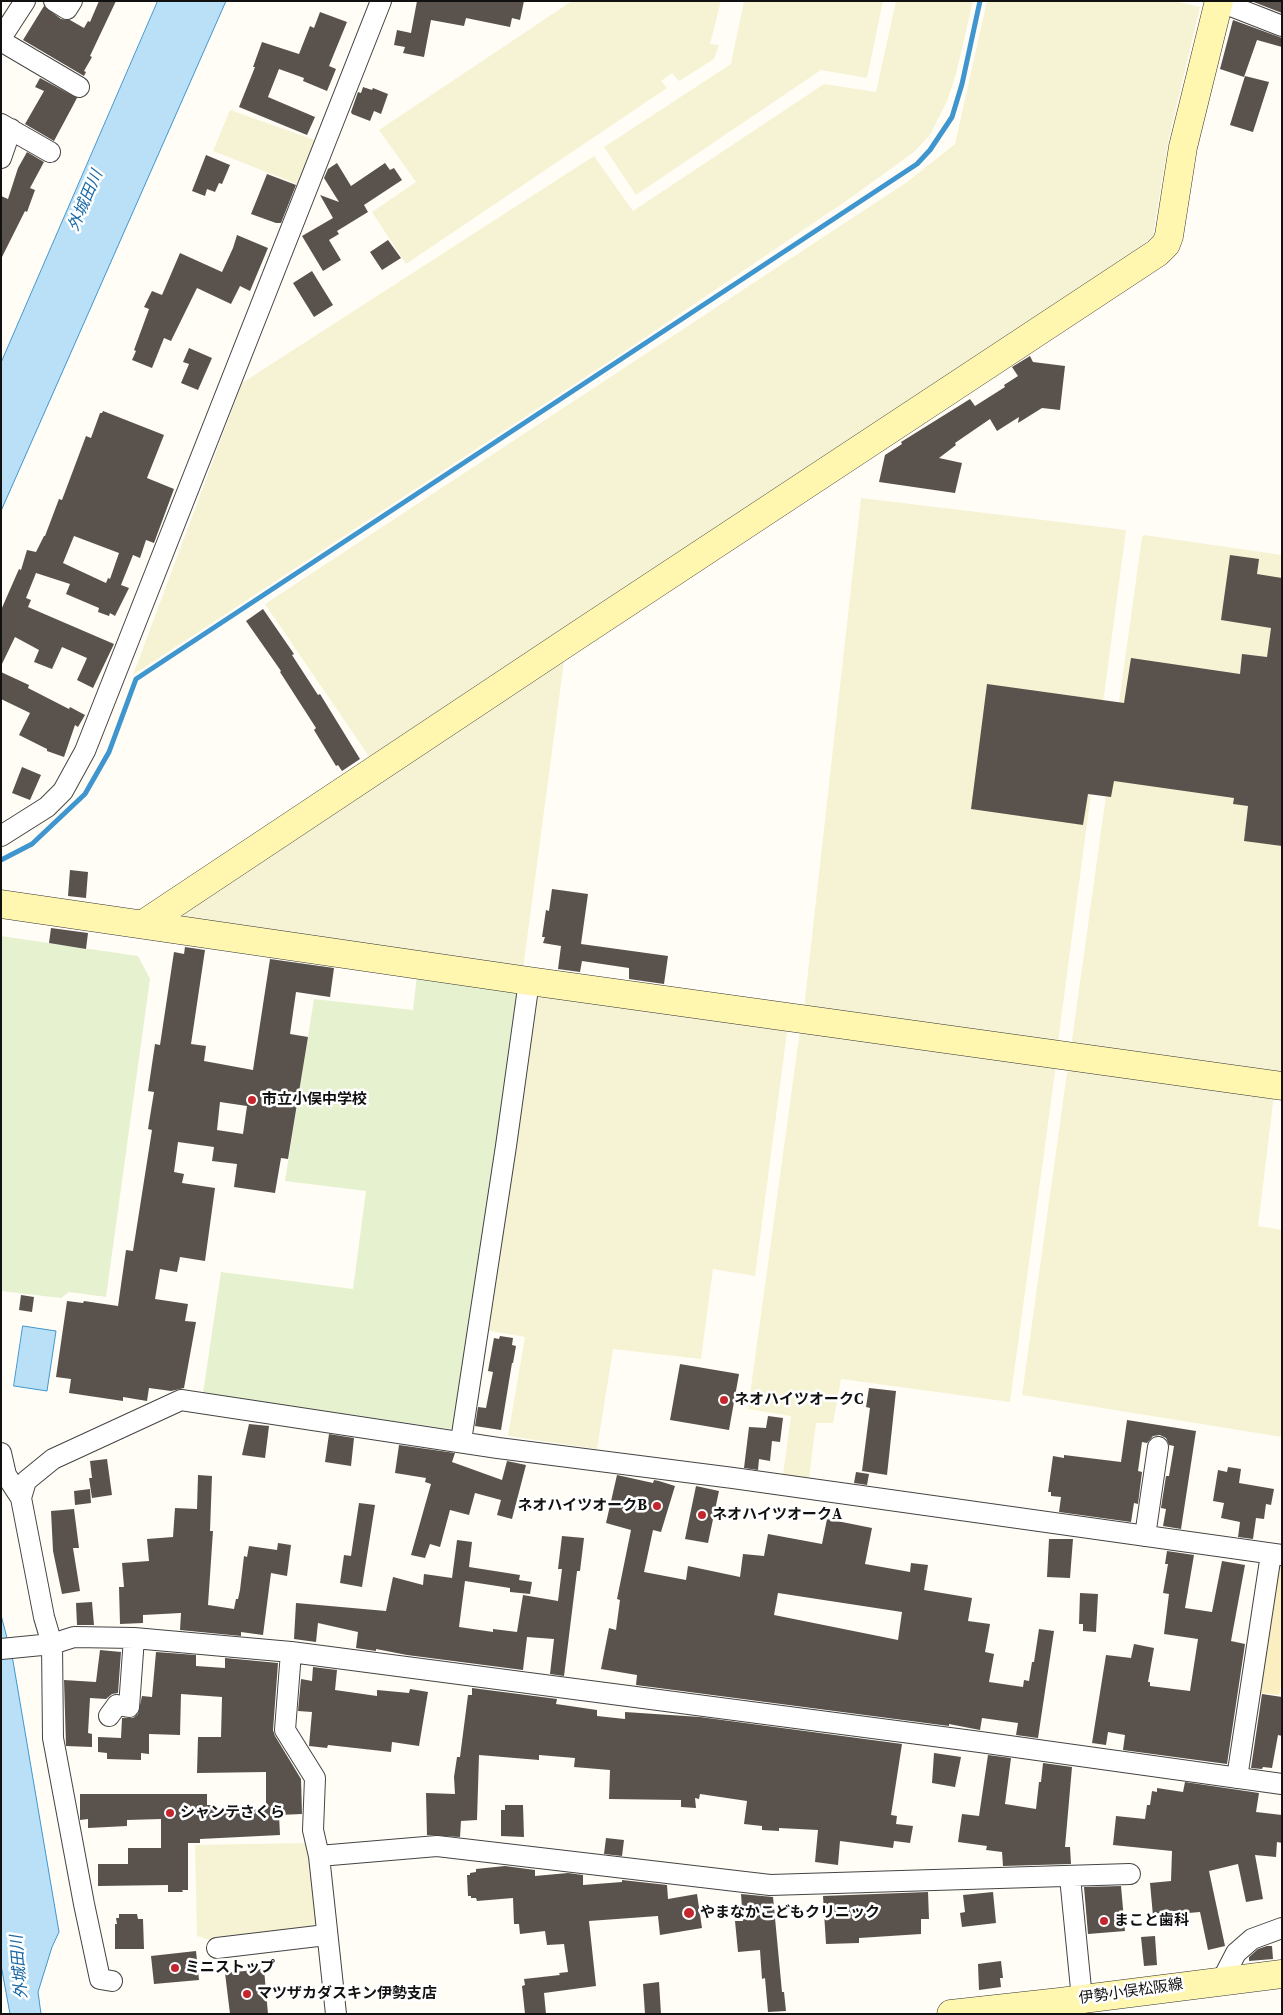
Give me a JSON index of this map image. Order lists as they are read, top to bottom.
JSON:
{
  "streets": {
    "street": ["伊勢小俣松阪線"]
  },
  "water": ["外城田川"],
  "places": [
    "市立小俣中学校",
    "ネオハイツオークC",
    "ネオハイツオークB",
    "ネオハイツオークA",
    "シャンテさくら",
    "やまなかこどもクリニック",
    "まこと歯科",
    "ミニストップ",
    "マツザカダスキン伊勢支店"
  ]
}
